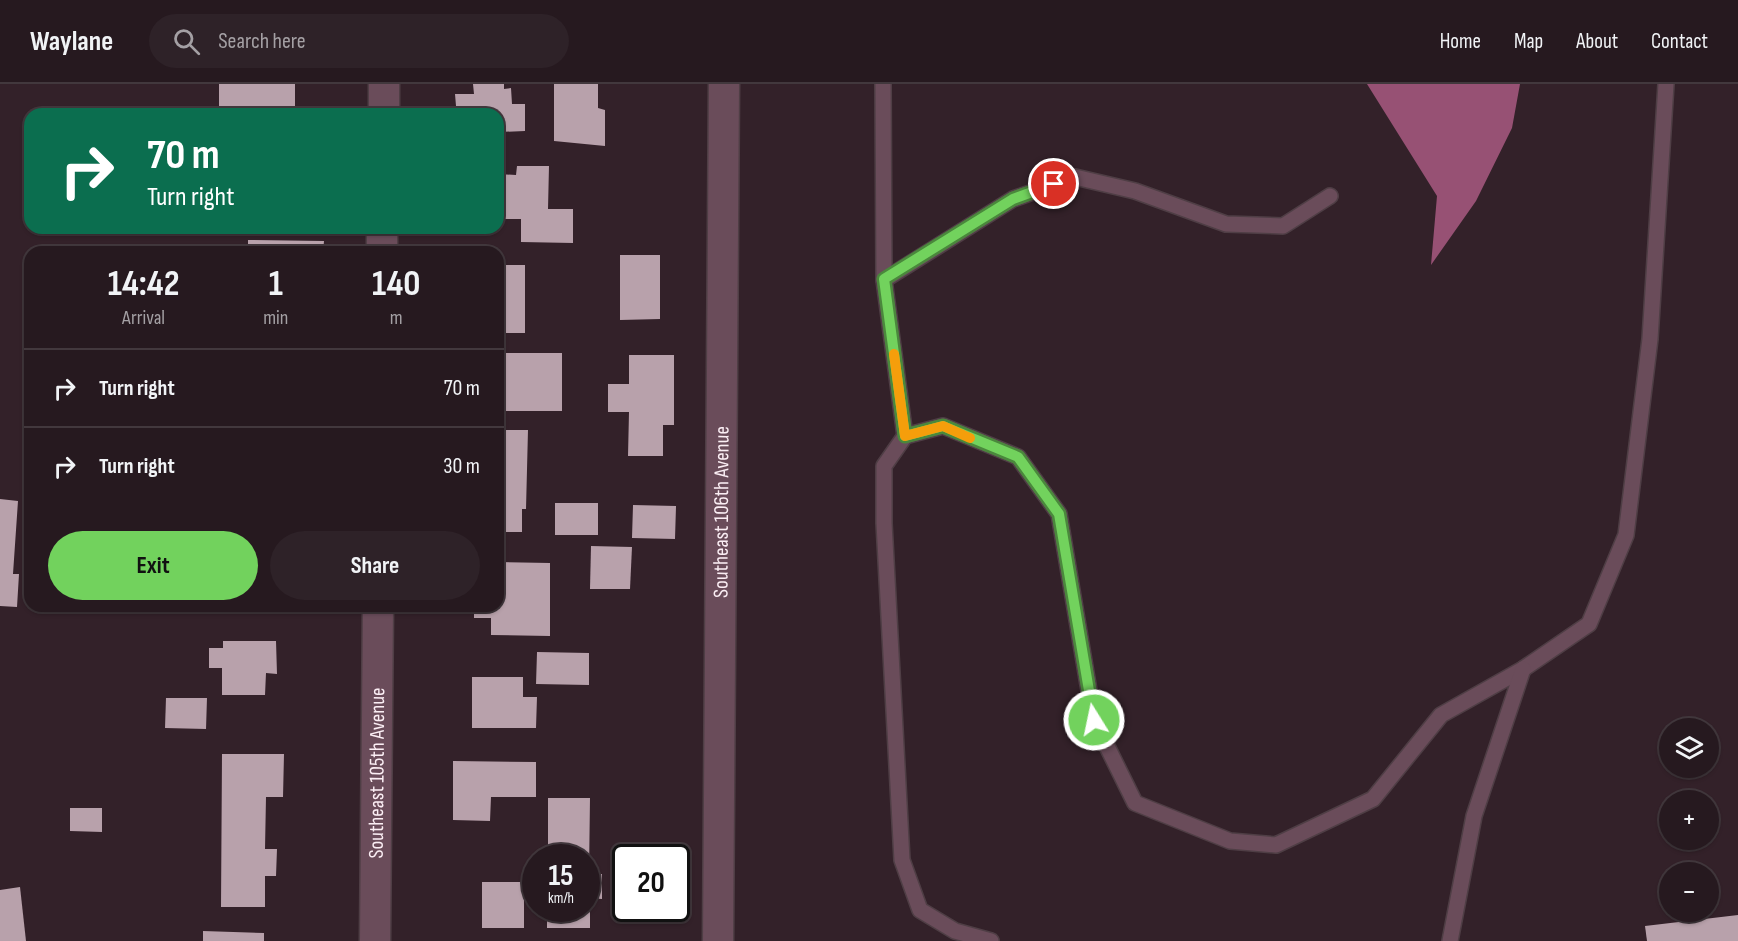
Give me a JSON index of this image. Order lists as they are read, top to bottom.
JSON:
{
  "streets": {
    "street": ["Southeast 106th Avenue", "Southeast 105th Avenue"]
  },
  "page": {
    "header": "Waylane",
    "search": "Search here",
    "nav": [
      "Home",
      "Map",
      "About",
      "Contact"
    ],
    "turn": ["70 m", "Turn right"],
    "eta": [
      "14:42",
      "Arrival",
      "1",
      "min",
      "140",
      "m"
    ],
    "list": [
      {
        "name": "Turn right",
        "value": "70 m"
      },
      {
        "name": "Turn right",
        "value": "30 m"
      }
    ],
    "buttons": ["Exit", "Share"],
    "map_buttons": ["+", "−"],
    "speed": "15 km/h",
    "limit": "20"
  }
}
